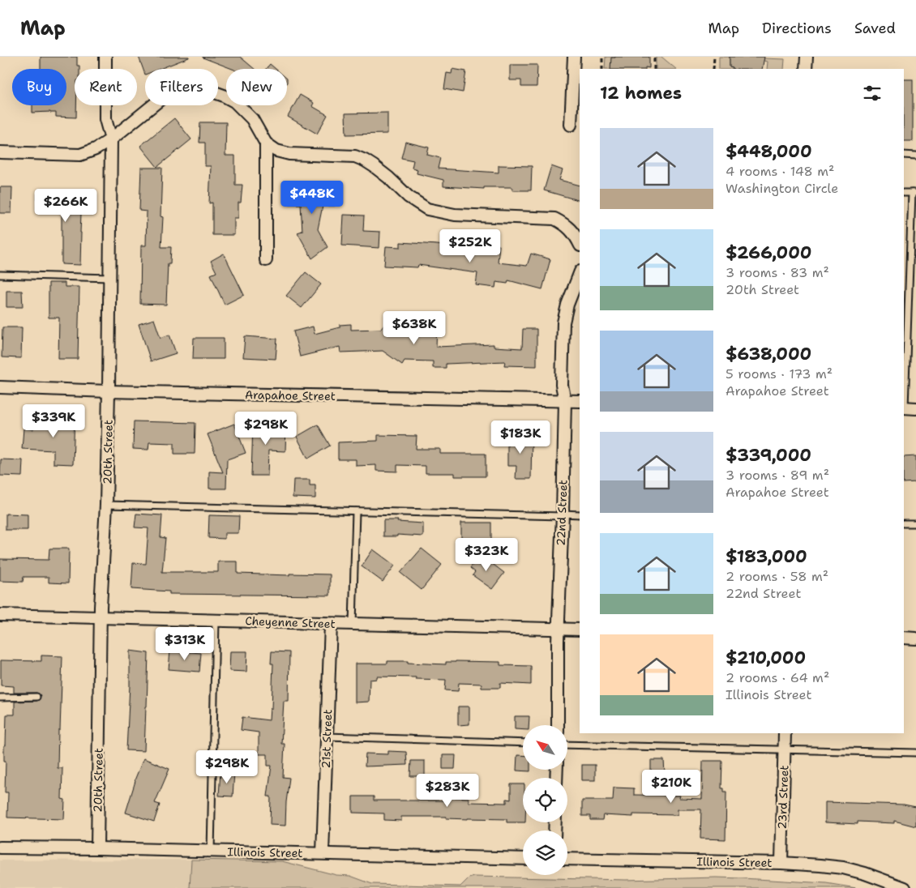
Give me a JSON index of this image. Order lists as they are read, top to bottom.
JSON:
{
  "streets": {
    "street": [
      "Arapahoe Street",
      "20th Street",
      "22nd Street",
      "Cheyenne Street",
      "21st Street",
      "23rd Street",
      "Illinois Street"
    ]
  },
  "crossings": [
    ["Arapahoe Street", "20th Street"],
    ["Arapahoe Street", "22nd Street"],
    ["20th Street", "Cheyenne Street"],
    ["20th Street", "Illinois Street"],
    ["22nd Street", "Cheyenne Street"],
    ["Cheyenne Street", "21st Street"],
    ["21st Street", "Illinois Street"],
    ["23rd Street", "Illinois Street"]
  ],
  "north": "top left",
  "page": {
    "header": "Map",
    "nav": ["Map", "Directions", "Saved"],
    "chip": [
      "Buy",
      "Rent",
      "Filters",
      "New"
    ],
    "heading": "12 homes",
    "list": [
      {
        "name": "$448,000",
        "note": "4 rooms · 148 m² · Washington Circle"
      },
      {
        "name": "$266,000",
        "note": "3 rooms · 83 m² · 20th Street"
      },
      {
        "name": "$638,000",
        "note": "5 rooms · 173 m² · Arapahoe Street"
      },
      {
        "name": "$339,000",
        "note": "3 rooms · 89 m² · Arapahoe Street"
      },
      {
        "name": "$183,000",
        "note": "2 rooms · 58 m² · 22nd Street"
      },
      {
        "name": "$210,000",
        "note": "2 rooms · 64 m² · Illinois Street"
      }
    ],
    "price": [
      "$448K",
      "$266K",
      "$252K",
      "$638K",
      "$339K",
      "$298K",
      "$183K",
      "$323K",
      "$313K",
      "$298K",
      "$210K",
      "$283K"
    ]
  }
}
